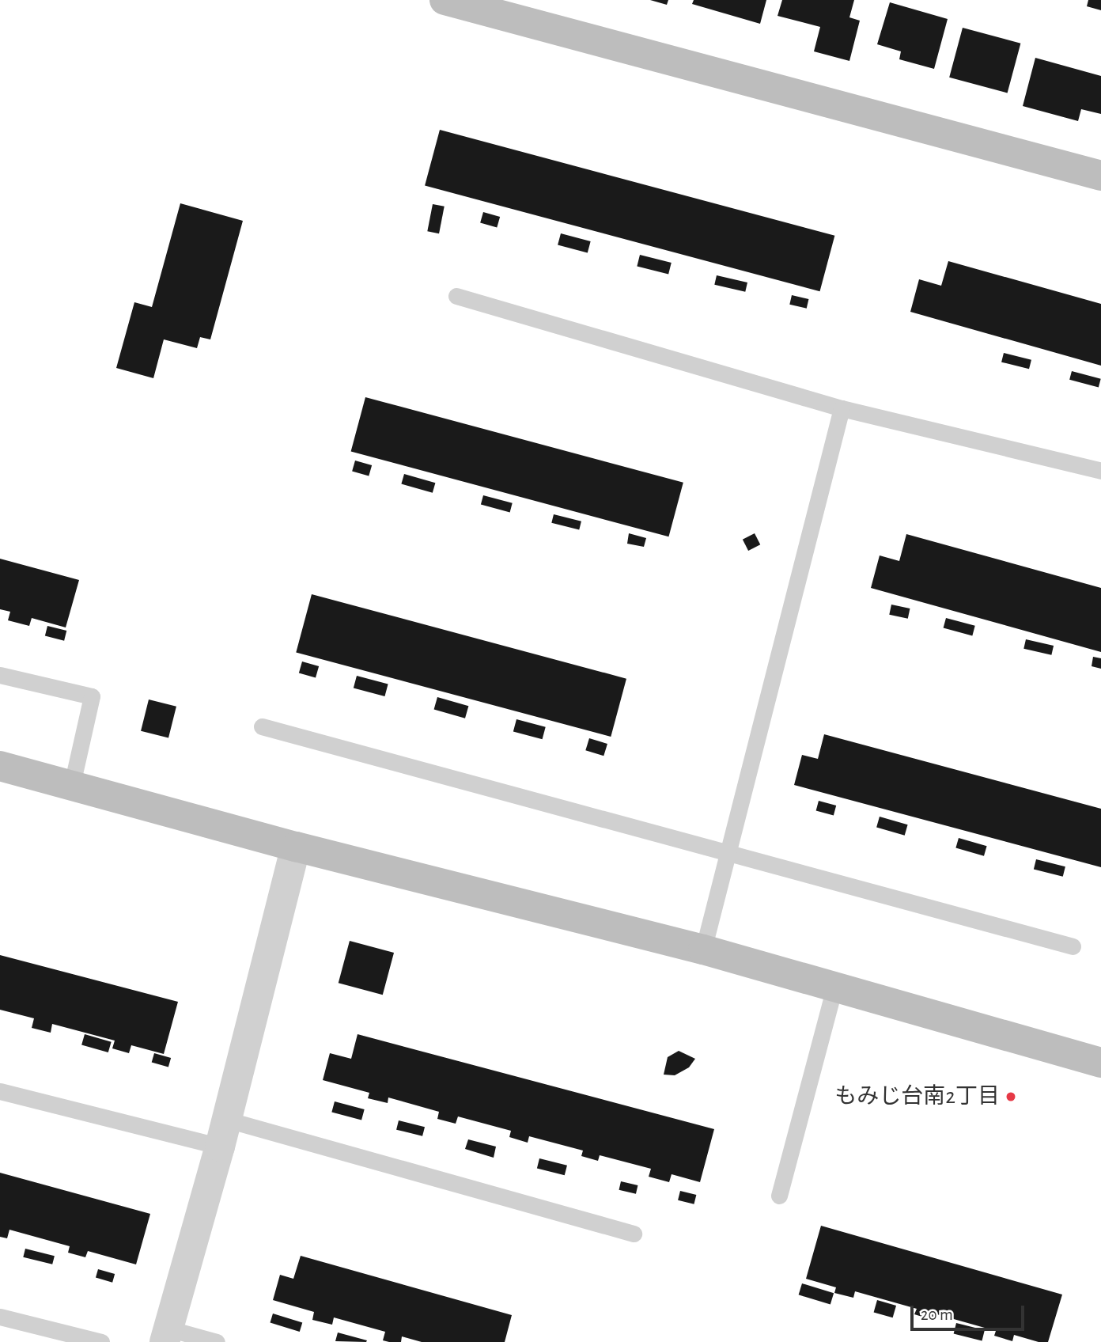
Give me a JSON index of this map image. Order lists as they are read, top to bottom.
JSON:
{
  "places": ["もみじ台南2丁目"],
  "scale_bar": "20 m"
}
